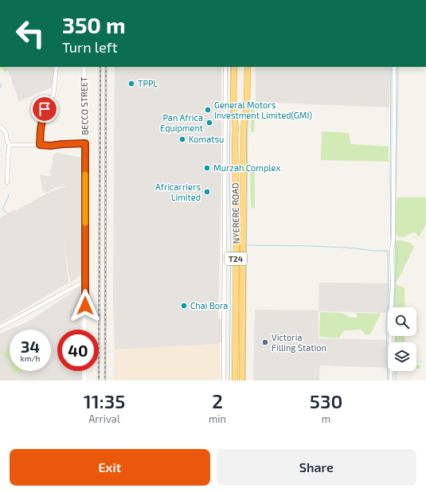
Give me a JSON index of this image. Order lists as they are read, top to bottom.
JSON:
{
  "streets": {
    "highway": ["NYERERE ROAD", "T24"],
    "street": ["BECCO STREET"]
  },
  "places": [
    "TPPL",
    "General Motors Investment Limited(GMI)",
    "Pan Africa Equipment",
    "Komatsu",
    "Murzah Complex",
    "Africarriers Limited",
    "Chai Bora",
    "Victoria Filling Station"
  ],
  "page": {
    "turn": ["350 m", "Turn left"],
    "speed": "34 km/h",
    "limit": "40",
    "eta": [
      "11:35",
      "Arrival",
      "2",
      "min",
      "530",
      "m"
    ],
    "buttons": ["Exit", "Share"]
  }
}
